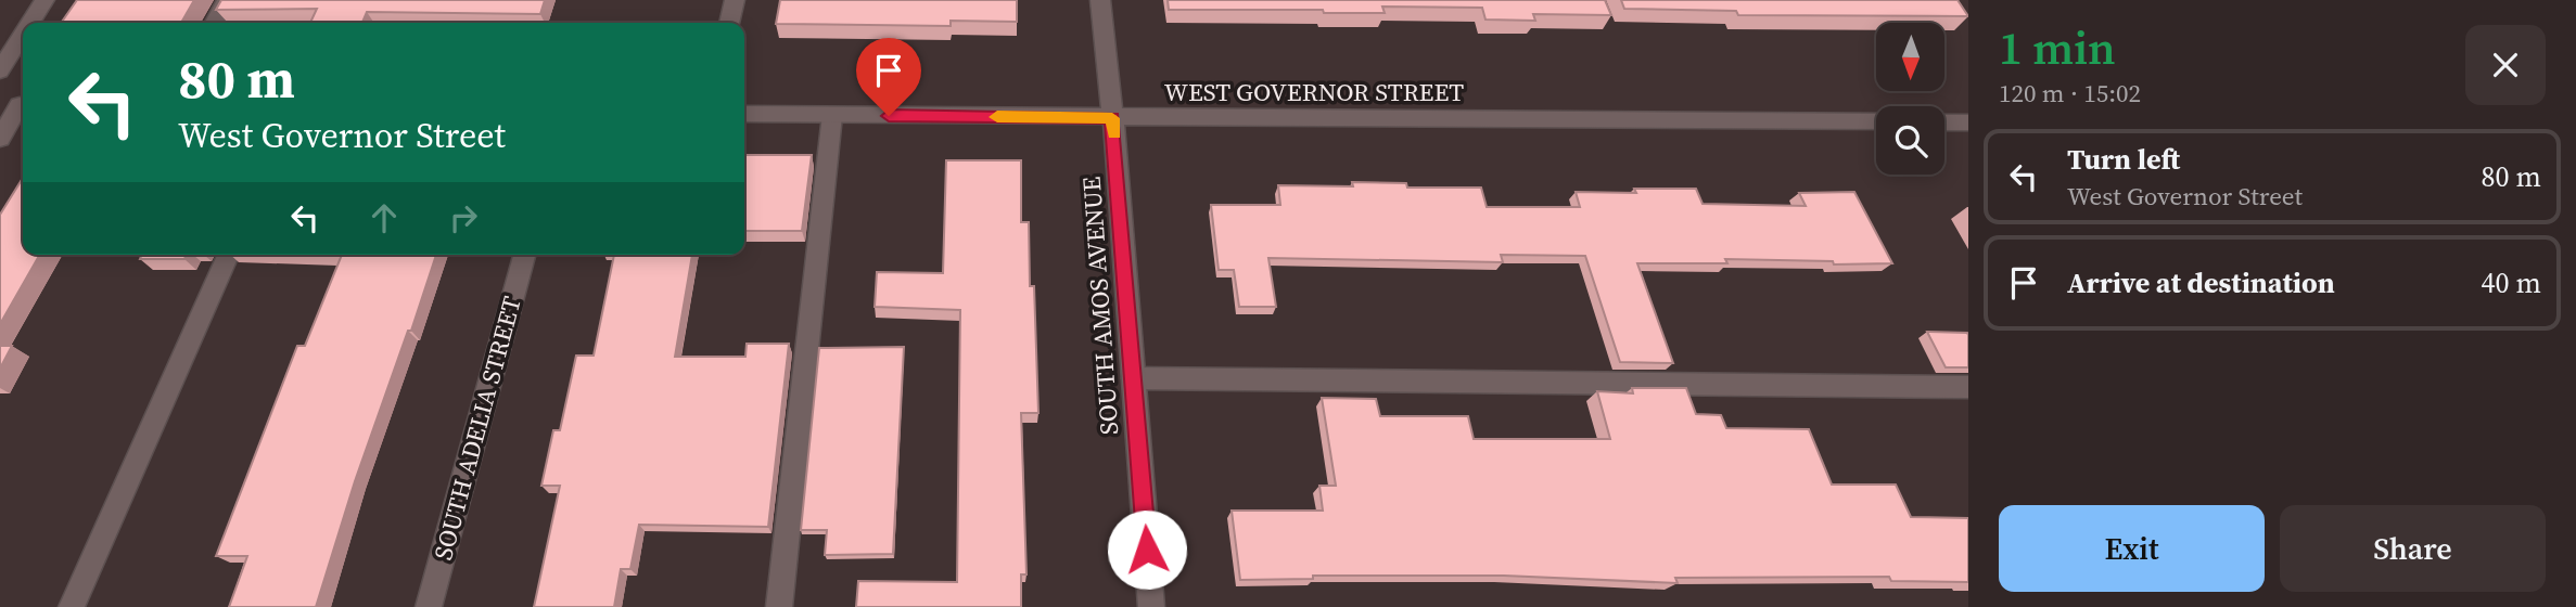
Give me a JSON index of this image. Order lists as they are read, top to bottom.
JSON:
{
  "streets": {
    "street": ["WEST GOVERNOR STREET", "SOUTH AMOS AVENUE", "SOUTH ADELIA STREET"]
  },
  "crossings": [
    ["WEST GOVERNOR STREET", "SOUTH AMOS AVENUE"]
  ],
  "north": "bottom",
  "page": {
    "heading": ["1 min", "120 m · 15:02"],
    "turn": ["80 m", "West Governor Street"],
    "list": [
      {
        "name": "Turn left",
        "note": "West Governor Street",
        "value": "80 m"
      },
      {
        "name": "Arrive at destination",
        "value": "40 m"
      }
    ],
    "buttons": ["Exit", "Share"]
  }
}
